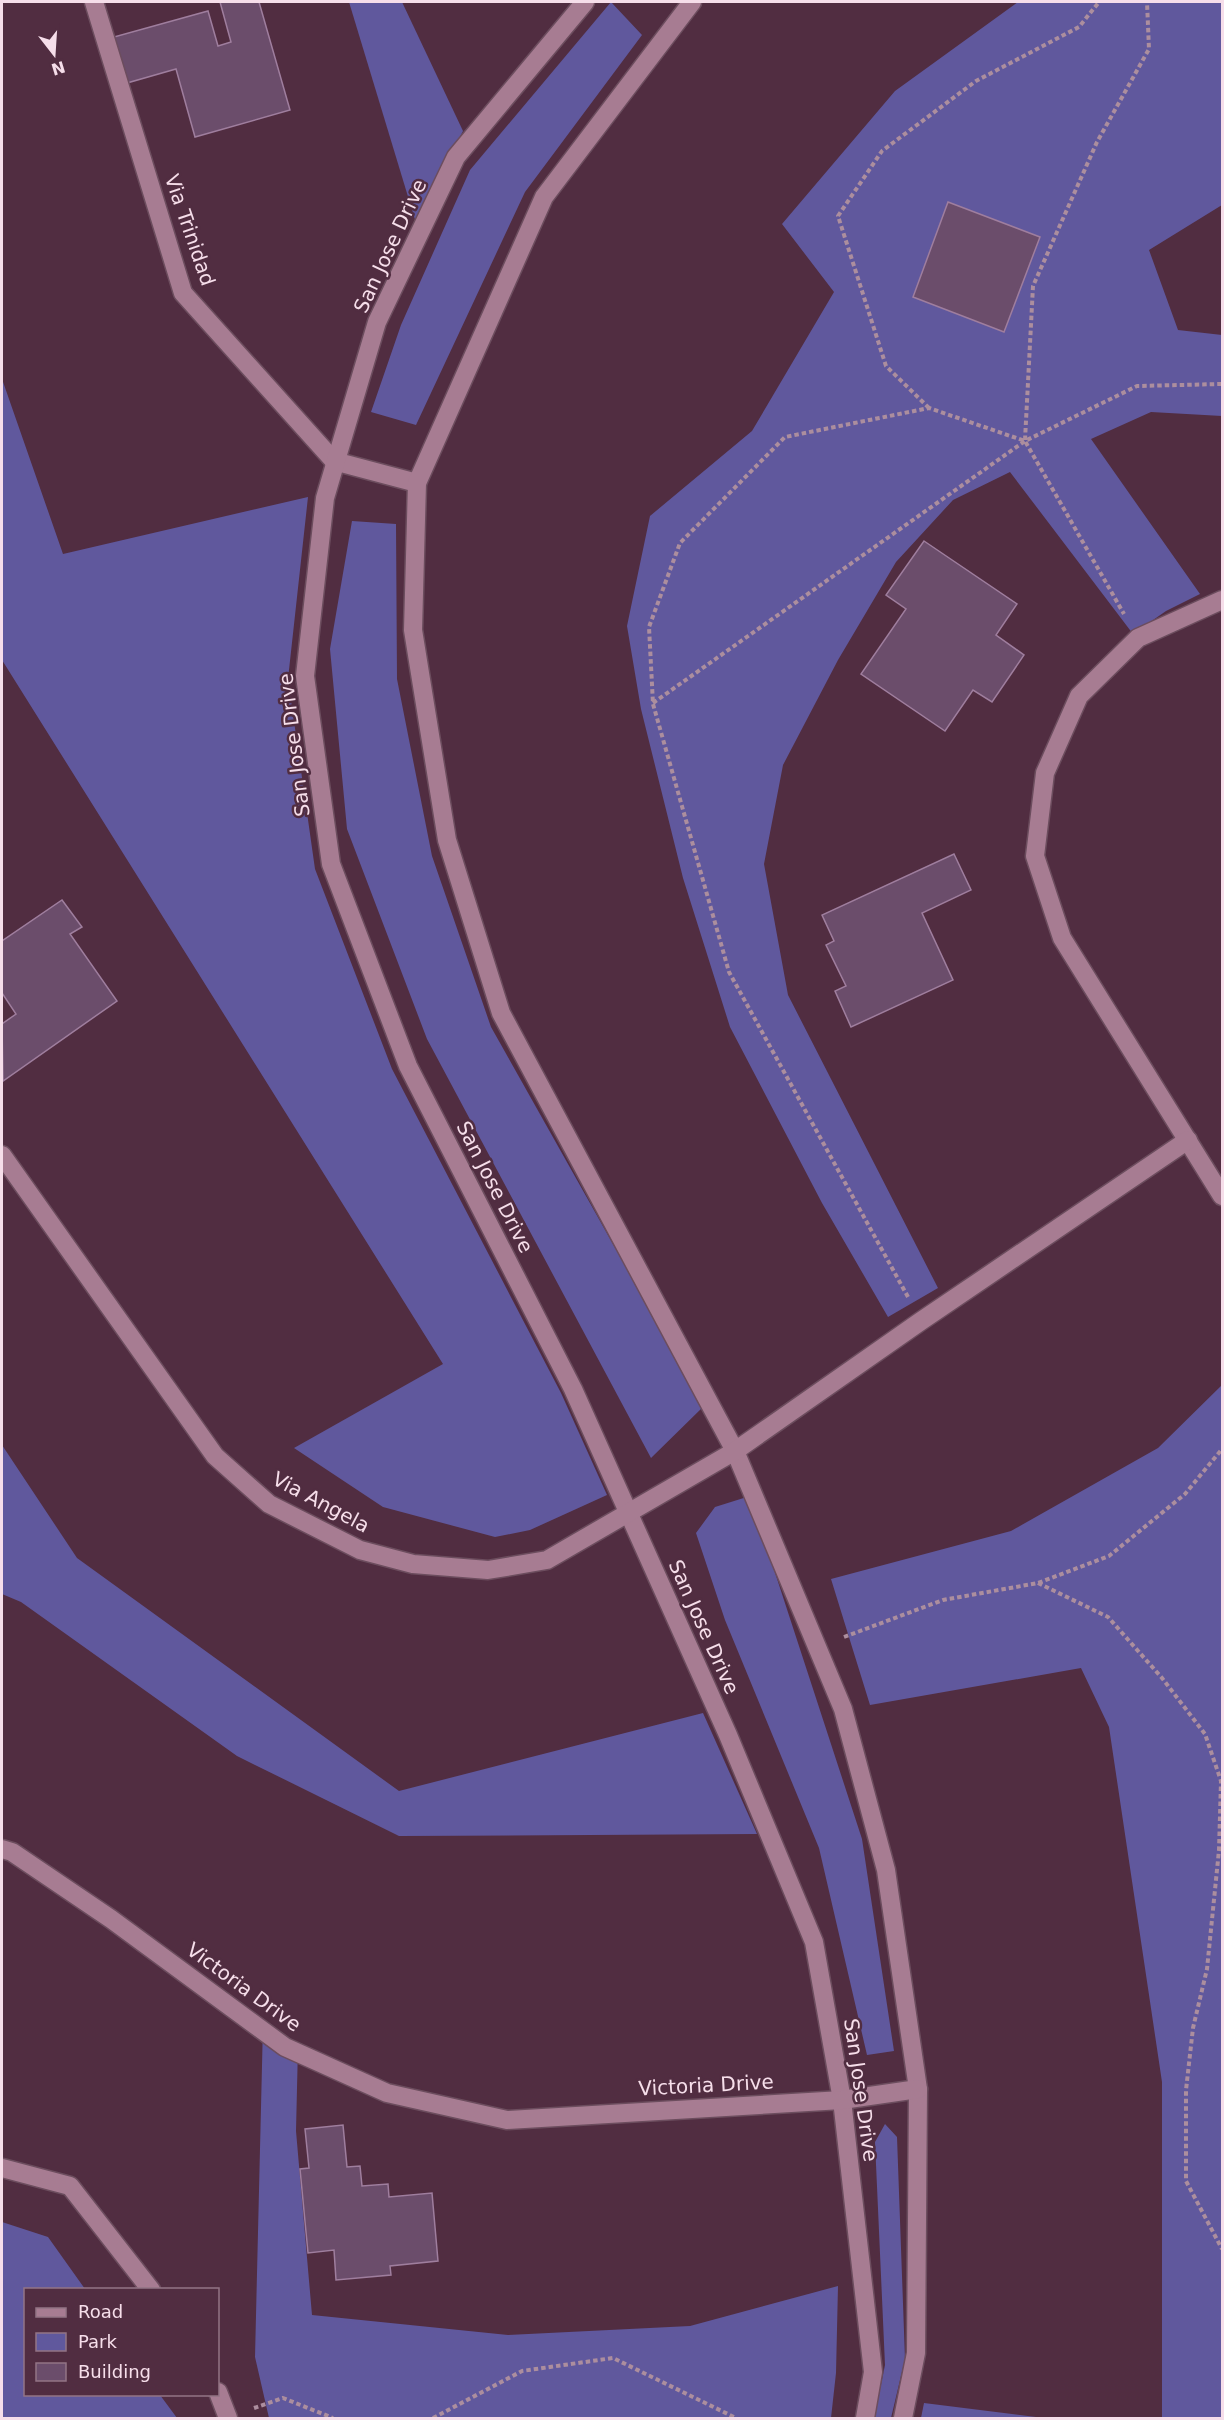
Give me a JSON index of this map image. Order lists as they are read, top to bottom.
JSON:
{
  "streets": {
    "street": [
      "Via Trinidad",
      "San Jose Drive",
      "Via Angela",
      "Victoria Drive"
    ]
  },
  "crossings": [
    ["Via Trinidad", "San Jose Drive"],
    ["San Jose Drive", "Via Angela"],
    ["San Jose Drive", "Victoria Drive"]
  ],
  "legend": ["Road", "Park", "Building"],
  "north": "bottom"
}
